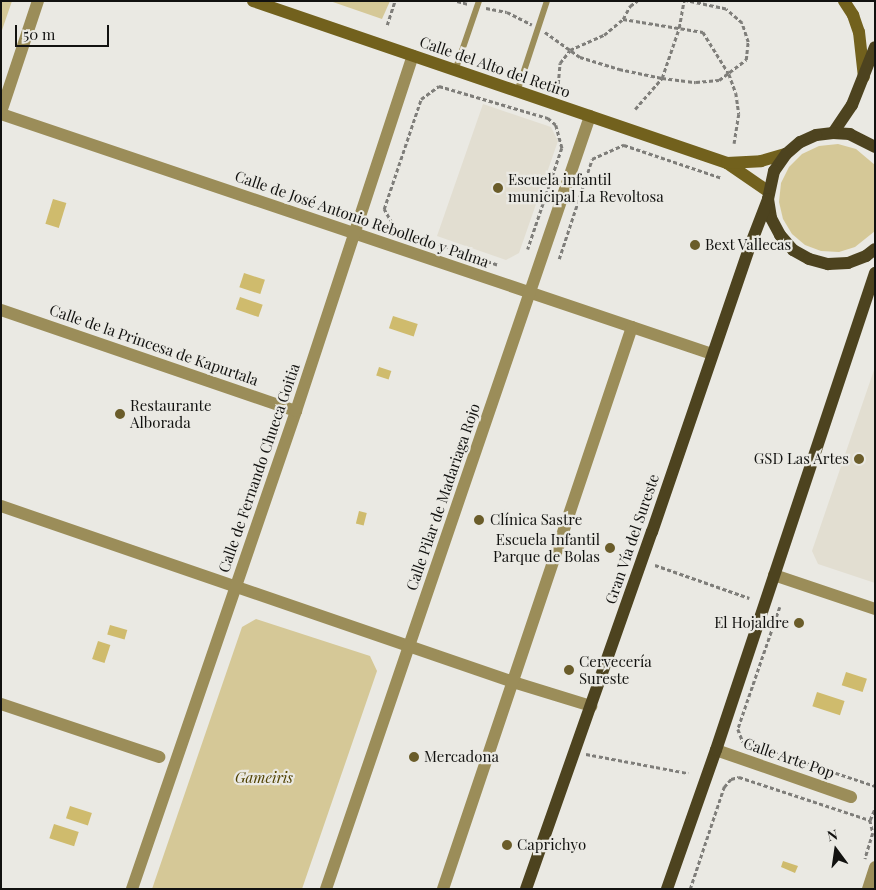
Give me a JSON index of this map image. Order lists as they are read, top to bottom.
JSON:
{
  "streets": {
    "main road": ["Calle del Alto del Retiro", "Gran Vía del Sureste"],
    "street": [
      "Calle de José Antonio Rebolledo y Palma",
      "Calle de la Princesa de Kapurtala",
      "Calle de Fernando Chueca Goitia",
      "Calle Pilar de Madariaga Rojo",
      "Calle Arte Pop"
    ]
  },
  "crossings": [
    ["Calle del Alto del Retiro", "Calle de Fernando Chueca Goitia"],
    ["Calle del Alto del Retiro", "Calle Pilar de Madariaga Rojo"],
    ["Calle del Alto del Retiro", "Gran Vía del Sureste"],
    ["Calle de José Antonio Rebolledo y Palma", "Calle de Fernando Chueca Goitia"],
    ["Calle de José Antonio Rebolledo y Palma", "Calle Pilar de Madariaga Rojo"],
    ["Calle de José Antonio Rebolledo y Palma", "Gran Vía del Sureste"],
    ["Calle de la Princesa de Kapurtala", "Calle de Fernando Chueca Goitia"]
  ],
  "parks": ["Gameiris"],
  "places": [
    "Escuela infantil municipal La Revoltosa",
    "Bext Vallecas",
    "Restaurante Alborada",
    "GSD Las Artes",
    "Clínica Sastre",
    "Escuela Infantil Parque de Bolas",
    "El Hojaldre",
    "Cervecería Sureste",
    "Mercadona",
    "Caprichyo"
  ],
  "scale_bar": "50 m",
  "north": "top"
}
